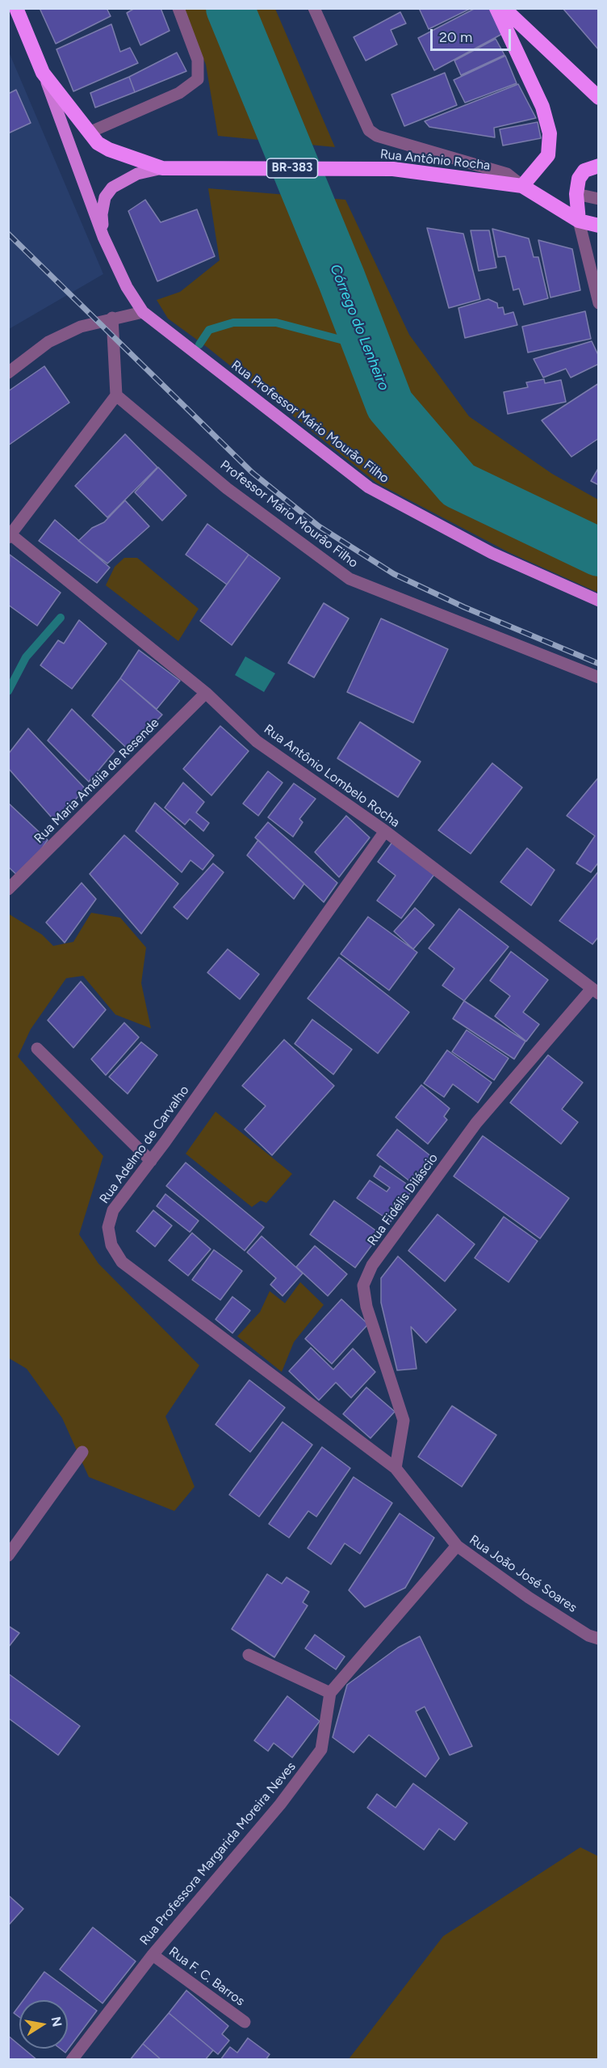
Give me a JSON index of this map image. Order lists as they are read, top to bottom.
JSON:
{
  "streets": {
    "highway": ["Rua Antônio Rocha", "BR-383"],
    "main road": ["Rua Professor Mário Mourão Filho"],
    "street": [
      "Professor Mário Mourão Filho",
      "Rua Antônio Lombelo Rocha",
      "Rua Maria Amélia de Resende",
      "Rua Adelmo de Carvalho",
      "Rua Fidélis Diláscio",
      "Rua João José Soares",
      "Rua Professora Margarida Moreira Neves",
      "Rua F. C. Barros"
    ]
  },
  "crossings": [
    ["Rua Antônio Rocha", "BR-383"],
    ["Rua Antônio Rocha", "Rua Professor Mário Mourão Filho"],
    ["Rua Antônio Lombelo Rocha", "Rua Maria Amélia de Resende"],
    ["Rua Antônio Lombelo Rocha", "Rua Adelmo de Carvalho"],
    ["Rua Antônio Lombelo Rocha", "Rua Fidélis Diláscio"],
    ["Rua Adelmo de Carvalho", "Rua Fidélis Diláscio"],
    ["Rua Adelmo de Carvalho", "Rua João José Soares"],
    ["Rua Professora Margarida Moreira Neves", "Rua F. C. Barros"]
  ],
  "water": ["Córrego do Lenheiro"],
  "scale_bar": "20 m",
  "north": "right"
}
